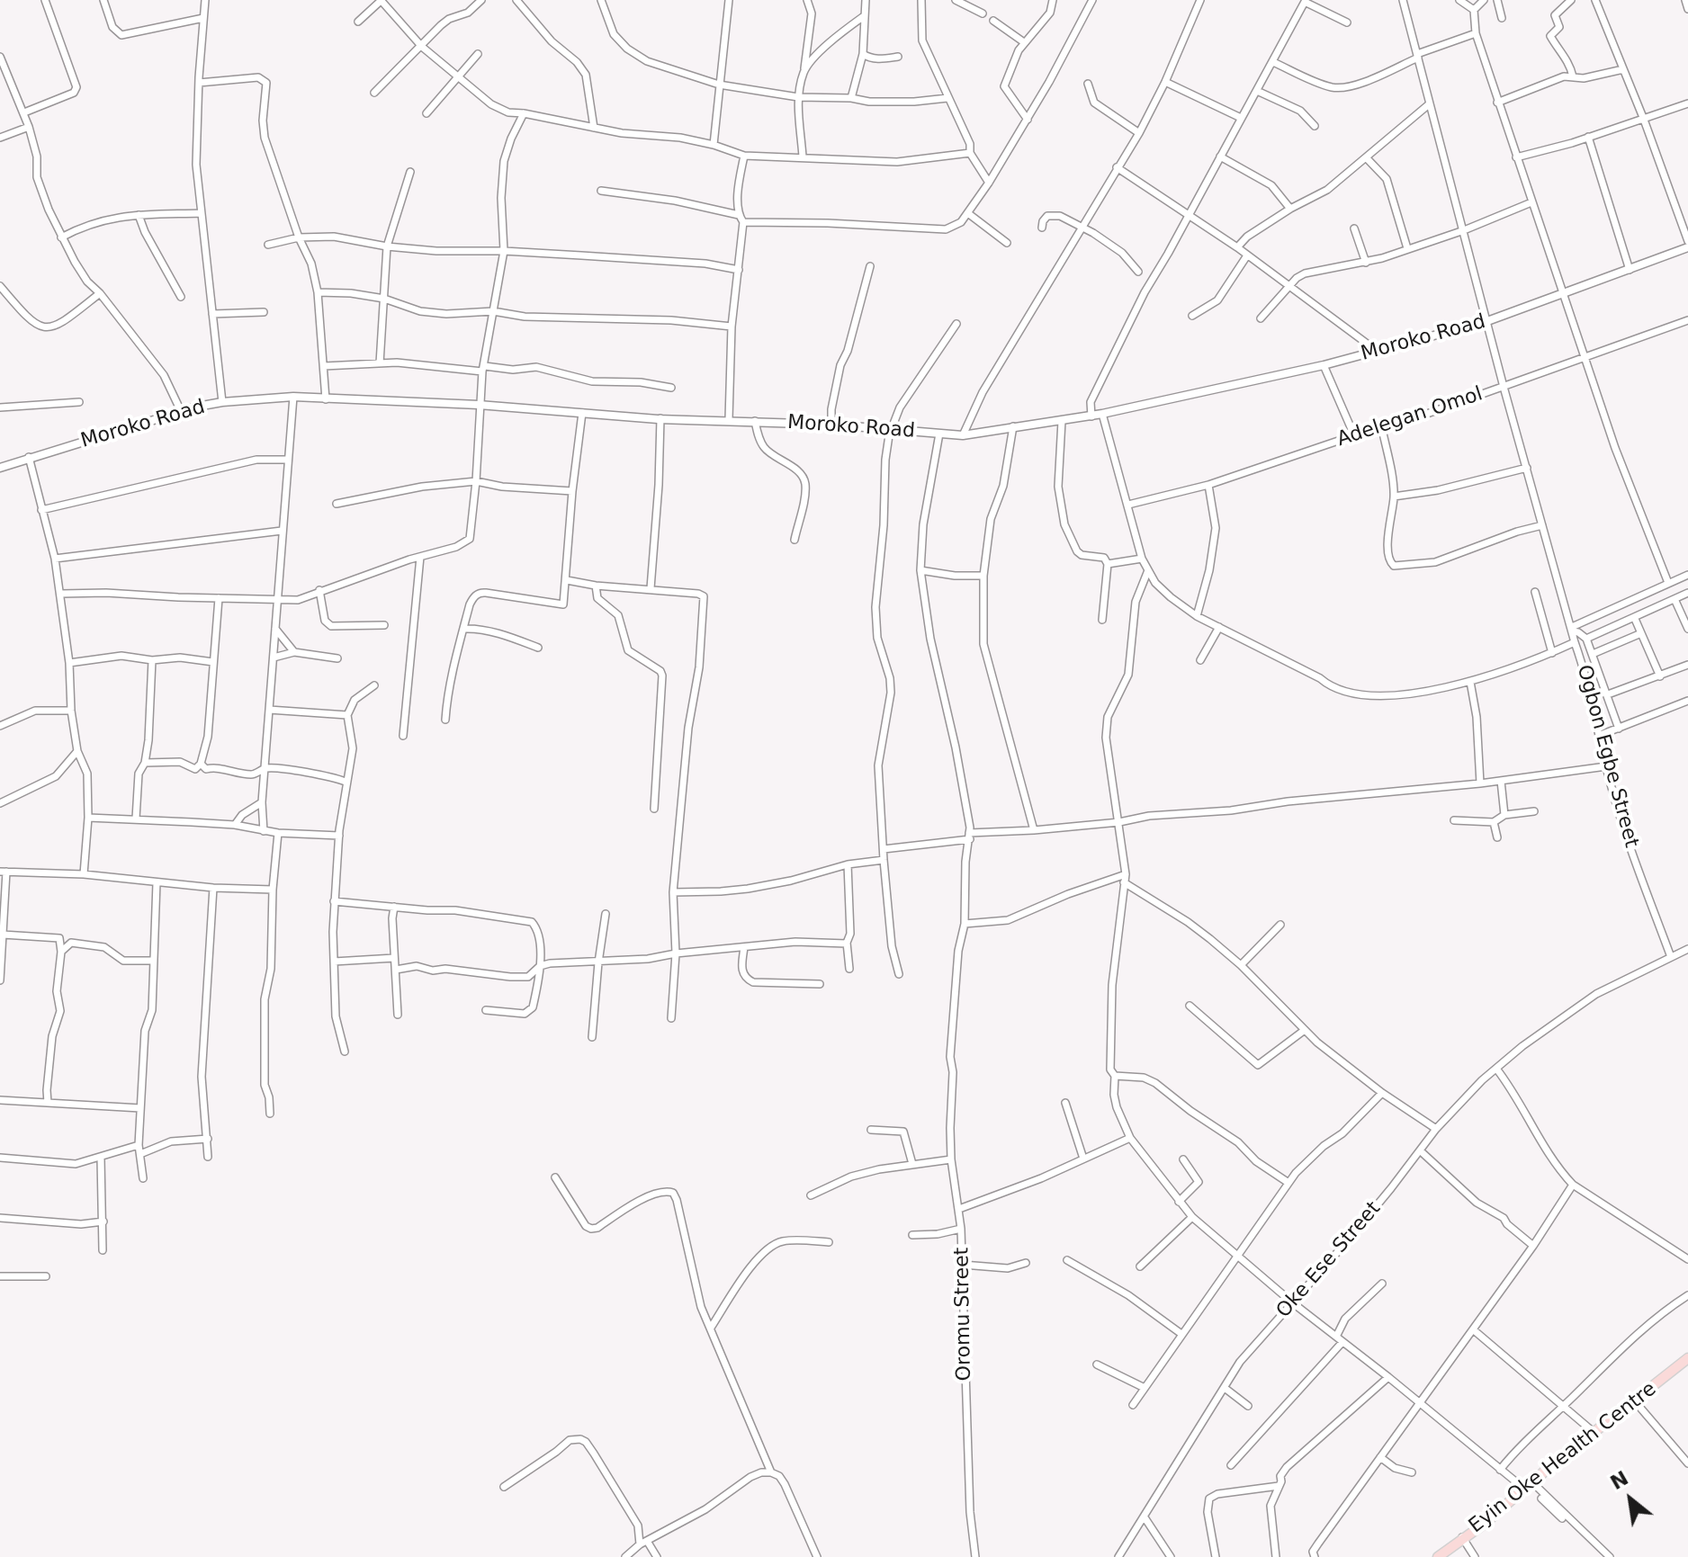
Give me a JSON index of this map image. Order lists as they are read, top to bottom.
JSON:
{
  "streets": {
    "main road": ["Eyin Oke Health Centre"],
    "street": [
      "Moroko Road",
      "Adelegan Omol",
      "Ogbon Egbe Street",
      "Oke Ese Street",
      "Oromu Street"
    ]
  },
  "crossings": [
    ["Moroko Road", "Oromu Street"],
    ["Ogbon Egbe Street", "Oke Ese Street"]
  ],
  "north": "top left"
}
